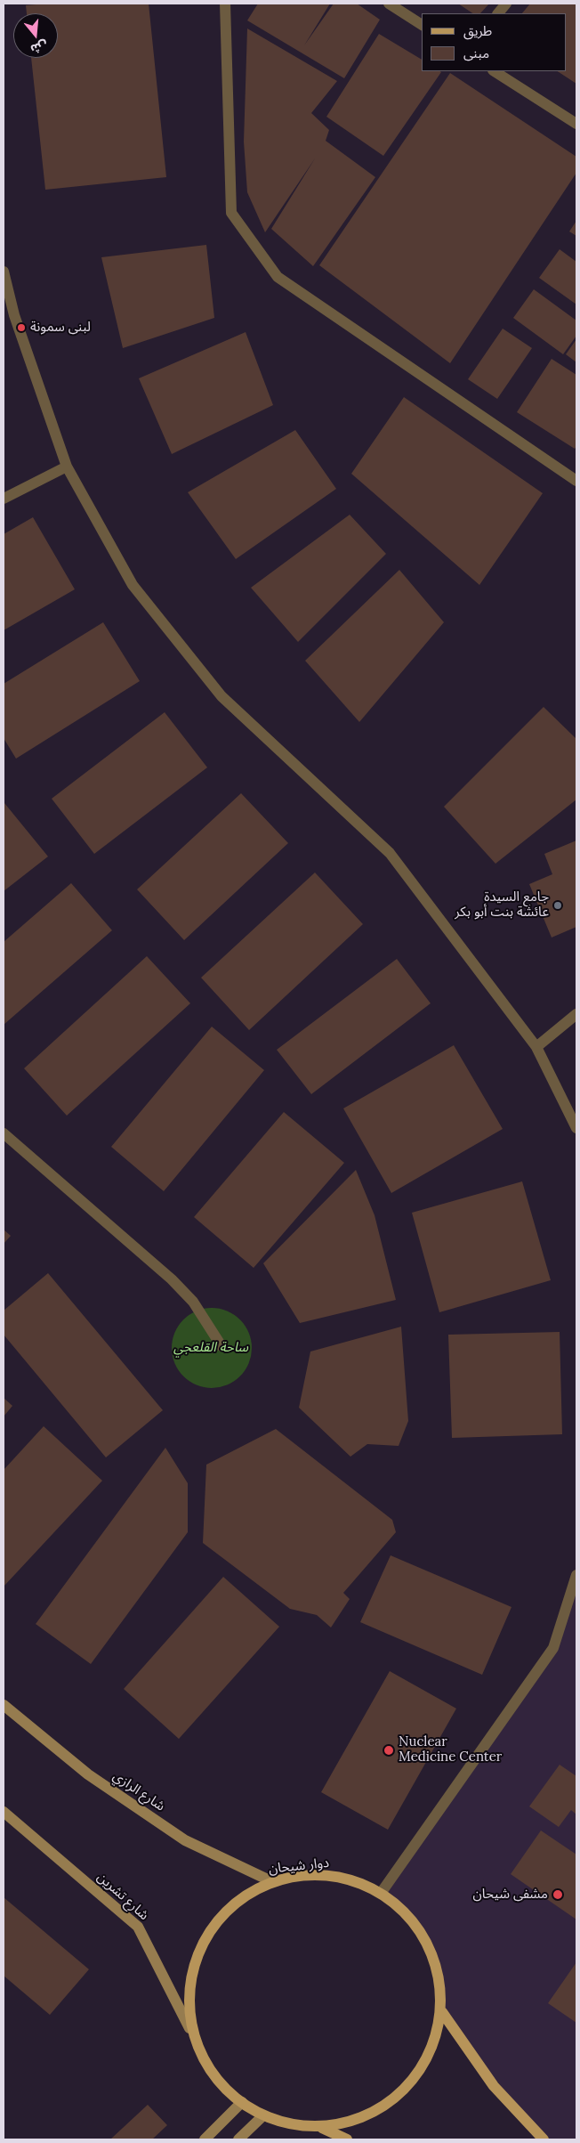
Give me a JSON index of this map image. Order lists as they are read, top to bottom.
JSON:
{
  "streets": {
    "main road": ["شارع الرازي", "دوار شيحان", "شارع تشرين"]
  },
  "crossings": [
    ["شارع الرازي", "دوار شيحان"],
    ["دوار شيحان", "شارع تشرين"]
  ],
  "parks": ["ساحة القلعجي"],
  "places": [
    "لبنى سمونة",
    "جامع السيدة عائشة بنت أبو بكر",
    "Nuclear Medicine Center",
    "مشفى شيحان"
  ],
  "legend": ["طريق", "مبنى"],
  "north": "bottom"
}
